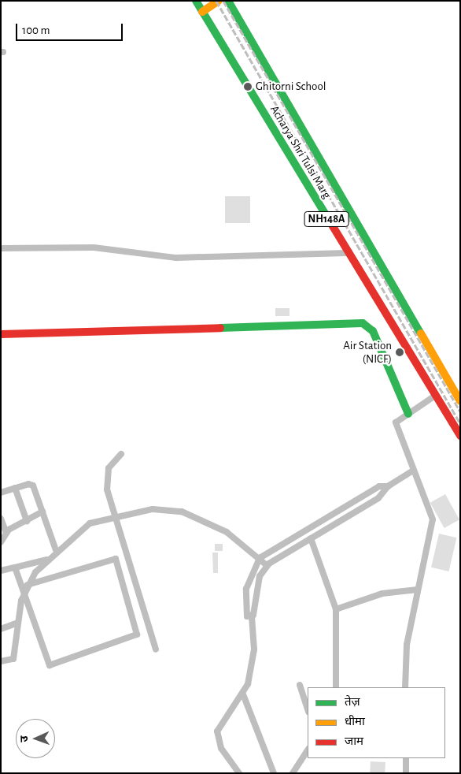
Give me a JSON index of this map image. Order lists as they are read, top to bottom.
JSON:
{
  "streets": {
    "main road": ["Acharya Shri Tulsi Marg", "NH148A"]
  },
  "places": ["Ghitorni School", "Air Station (NICF)"],
  "legend": ["तेज़", "धीमा", "जाम"],
  "scale_bar": "100 m",
  "north": "left"
}
